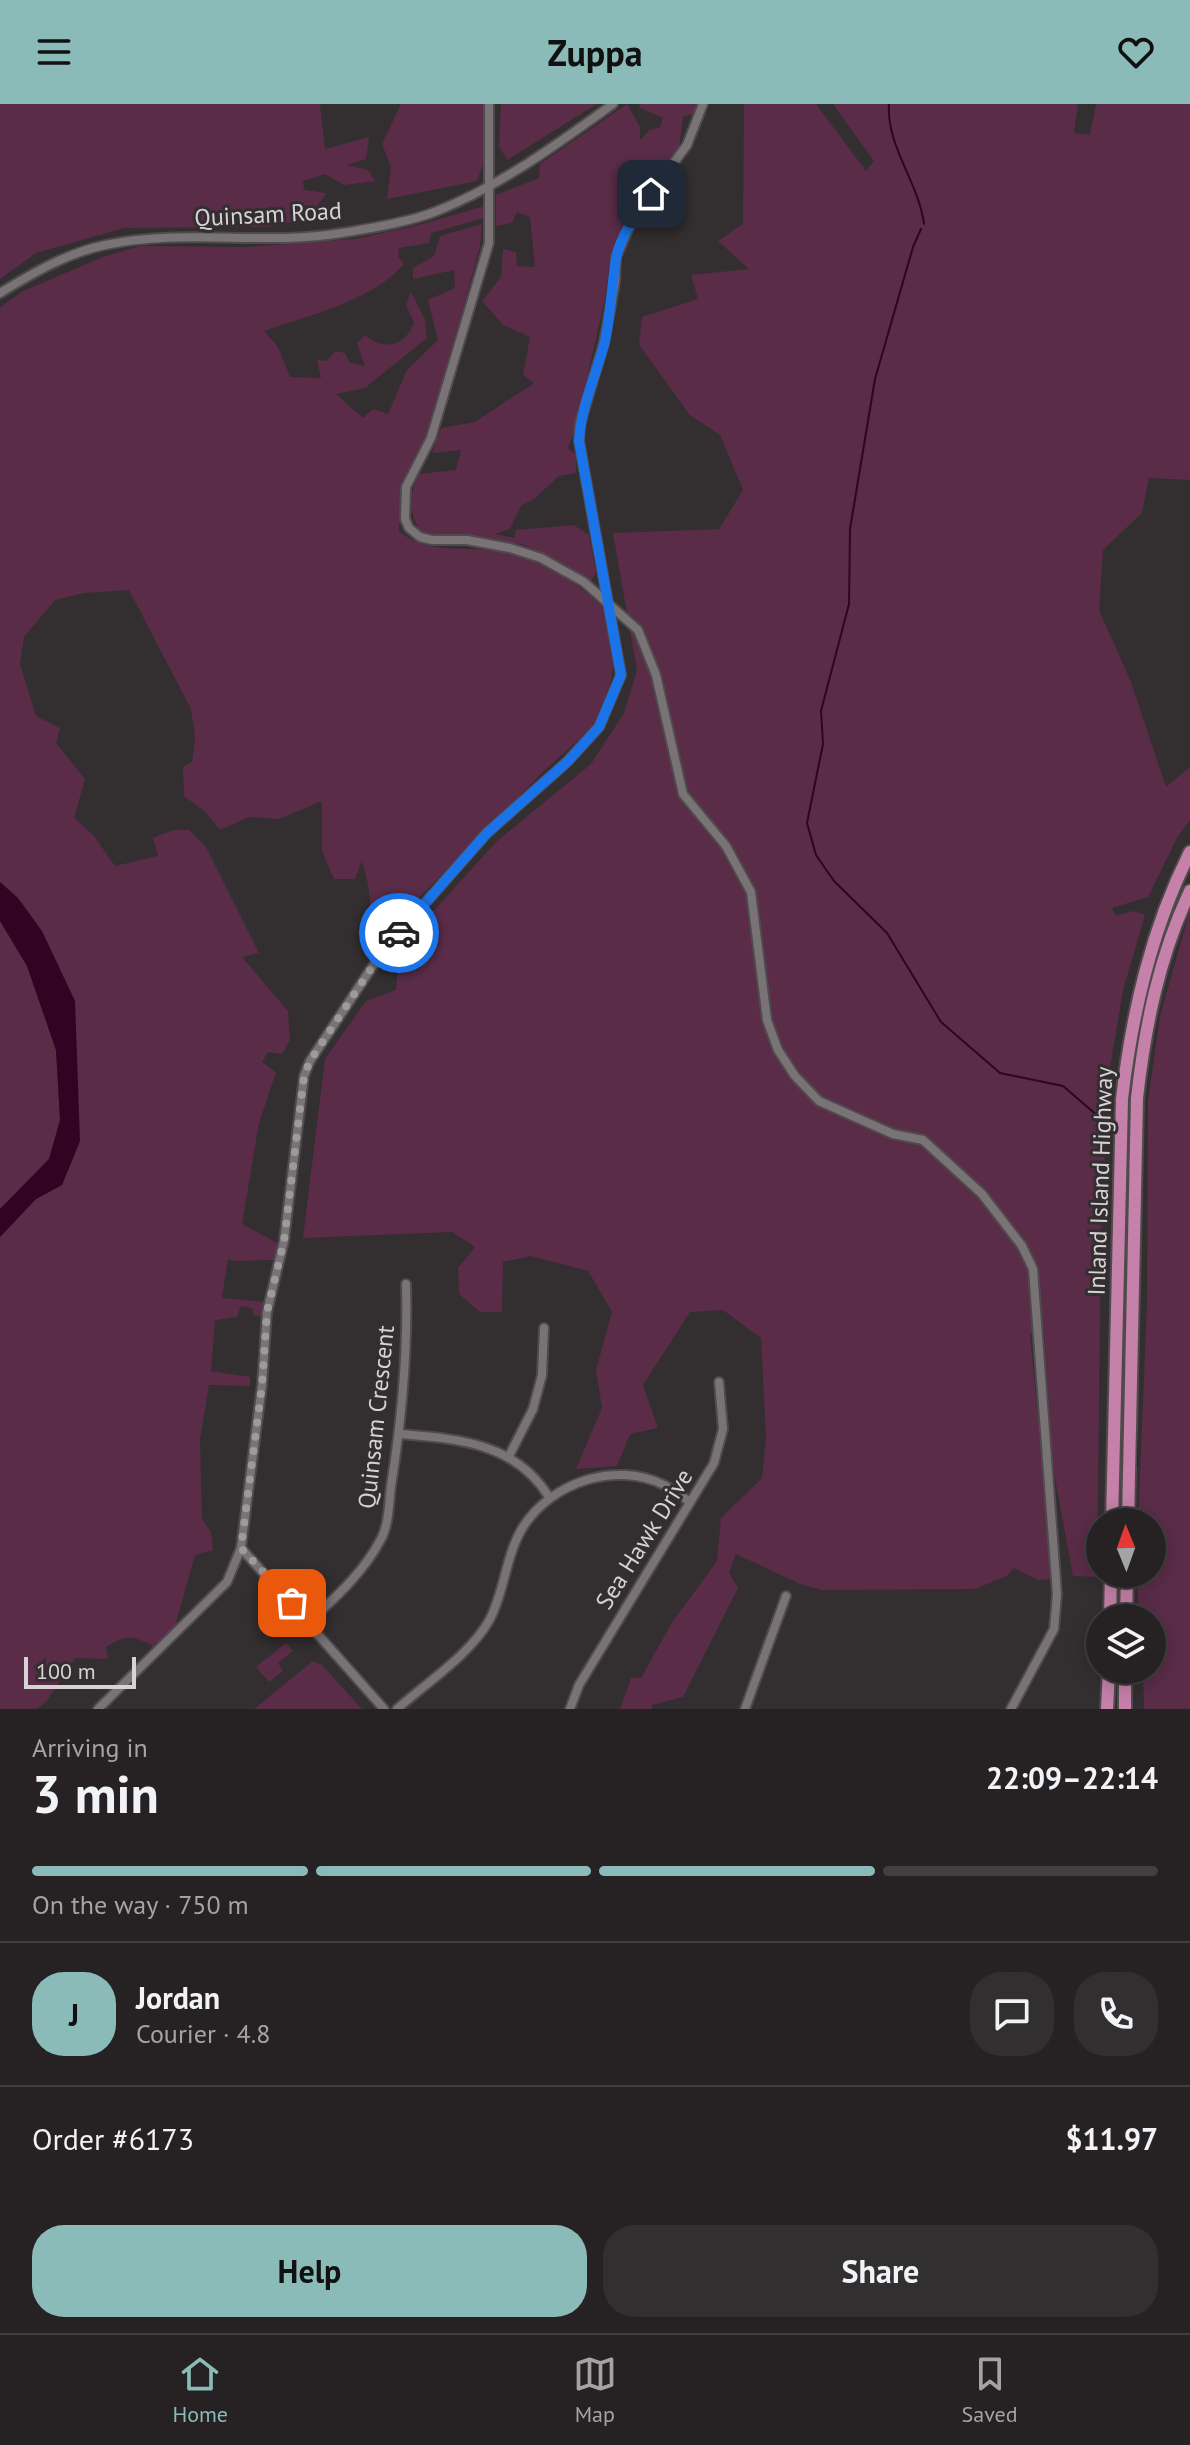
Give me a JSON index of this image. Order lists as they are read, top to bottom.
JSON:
{
  "streets": {
    "highway": ["Inland Island Highway"],
    "street": ["Quinsam Road", "Quinsam Crescent", "Sea Hawk Drive"]
  },
  "scale_bar": "100 m",
  "north": "top",
  "page": {
    "header": "Zuppa",
    "scale": "100 m",
    "heading": ["3 min", "Arriving in", "22:09–22:14"],
    "panel": [
      "Jordan",
      "Courier · 4.8",
      "Order #6173",
      "$11.97"
    ],
    "bar": "On the way · 750 m",
    "round": "J",
    "buttons": ["Help", "Share"],
    "tabs": ["Home", "Map", "Saved"]
  }
}
